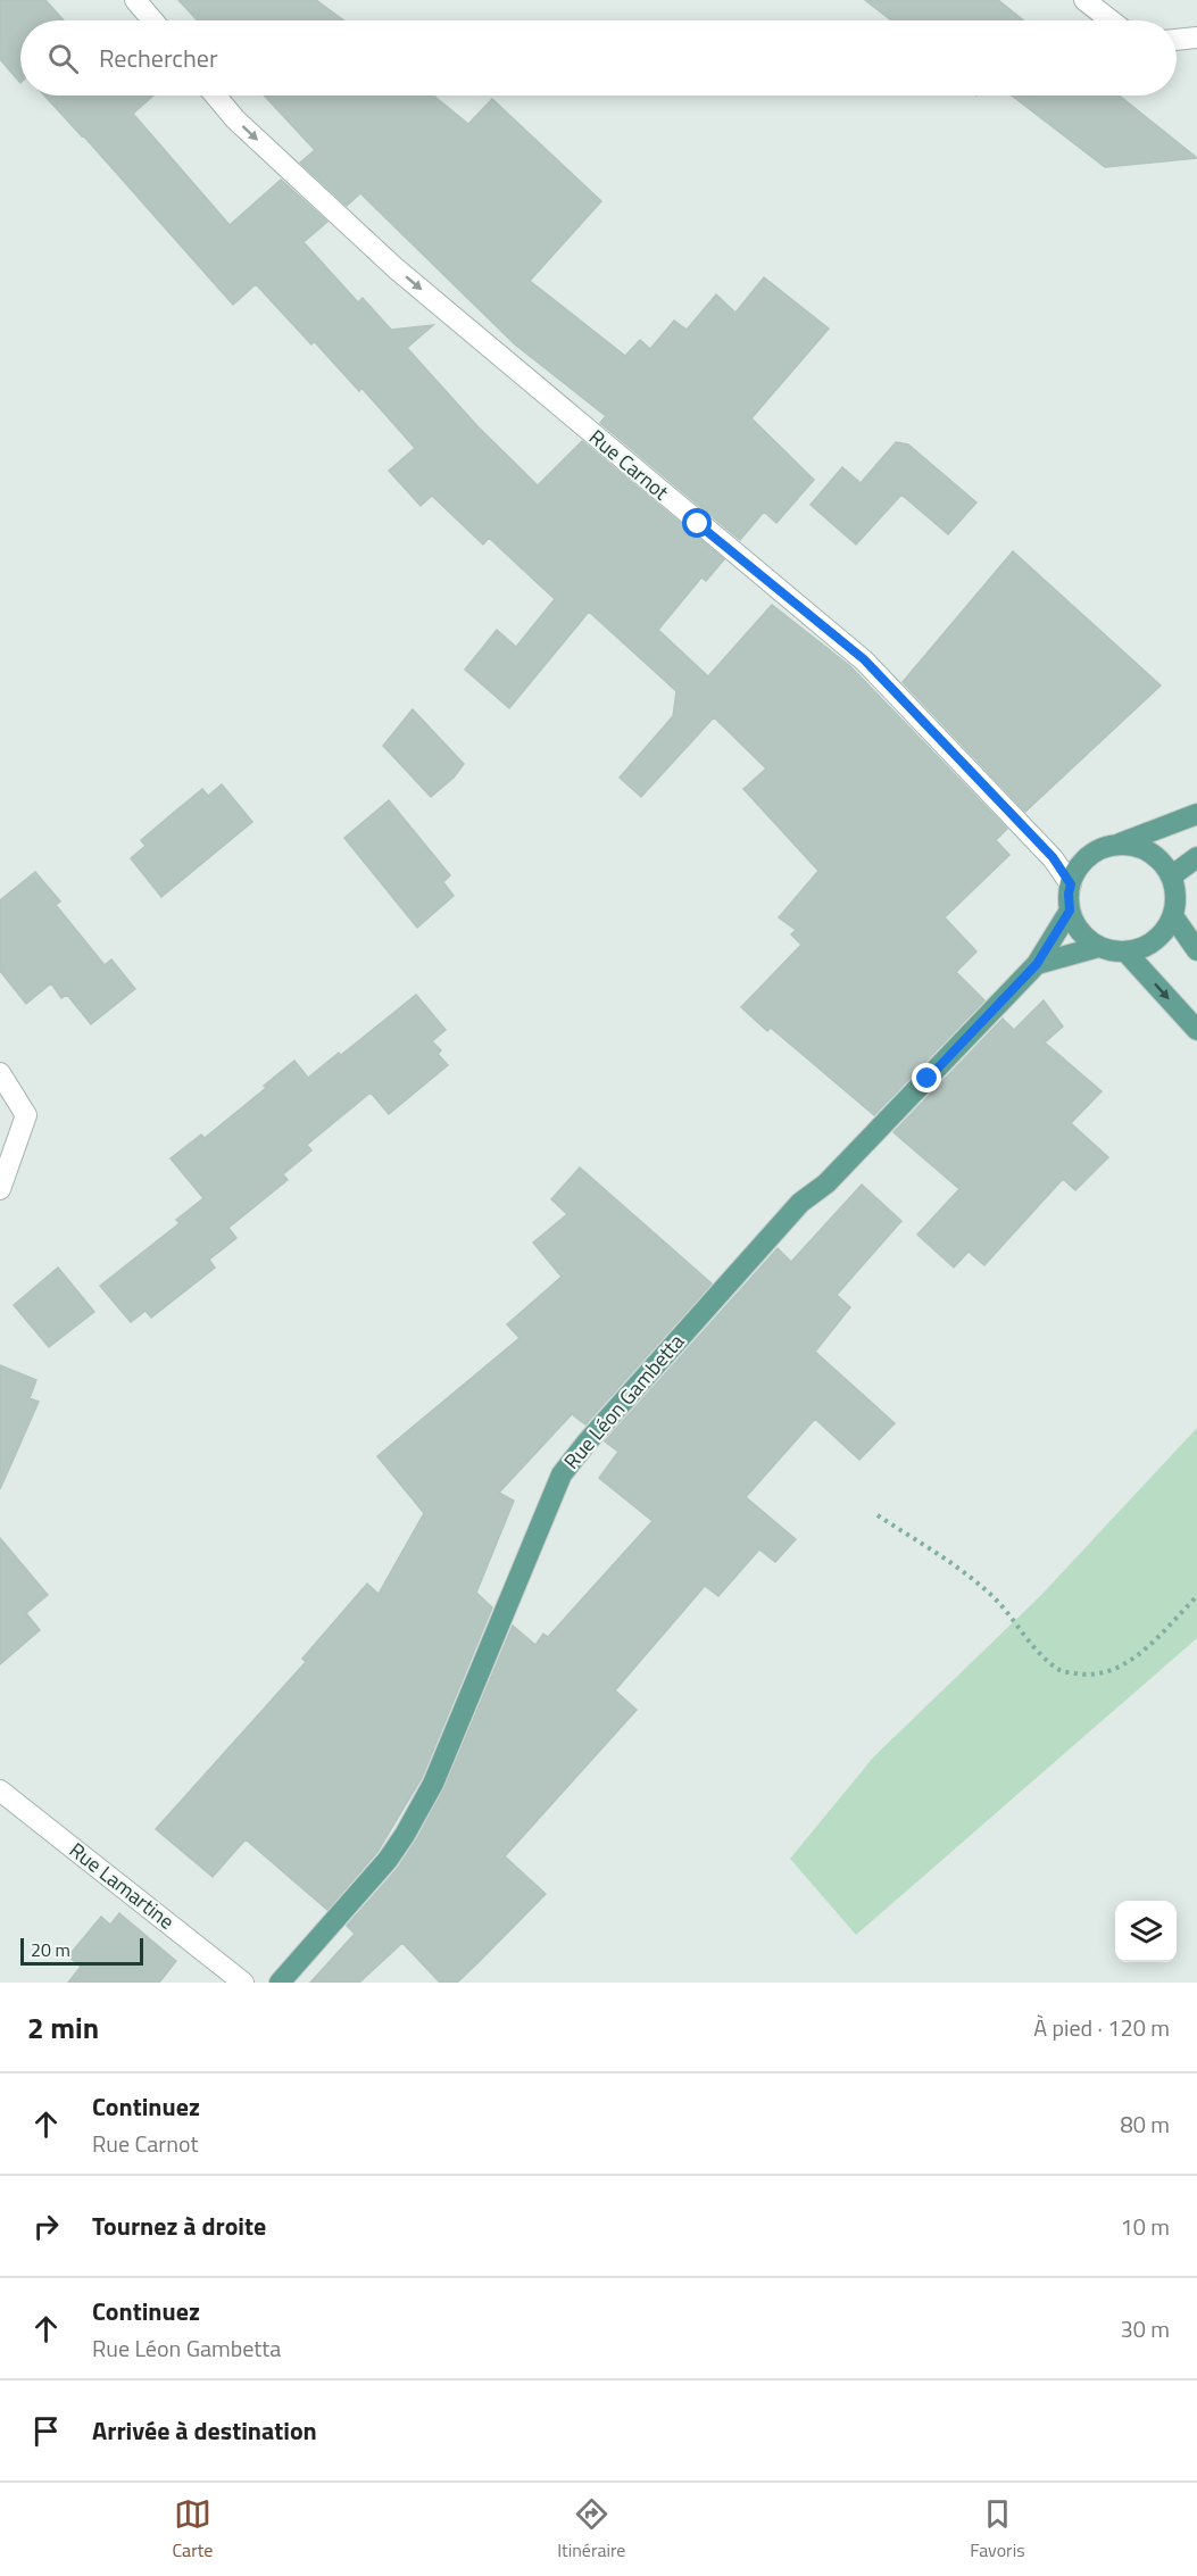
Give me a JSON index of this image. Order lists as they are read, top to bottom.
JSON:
{
  "streets": {
    "main road": ["Rue Léon Gambetta"],
    "street": ["Rue Carnot", "Rue Lamartine"]
  },
  "crossings": [
    ["Rue Carnot", "Rue Léon Gambetta"]
  ],
  "one_way": ["Rue Carnot"],
  "scale_bar": "20 m",
  "page": {
    "search": "Rechercher",
    "scale": "20 m",
    "heading": ["2 min", "À pied · 120 m"],
    "list": [
      ["Continuez", "Rue Carnot", "80 m"],
      ["Tournez à droite", "10 m"],
      ["Continuez", "Rue Léon Gambetta", "30 m"],
      "Arrivée à destination"
    ],
    "nav": ["Carte", "Itinéraire", "Favoris"]
  }
}
